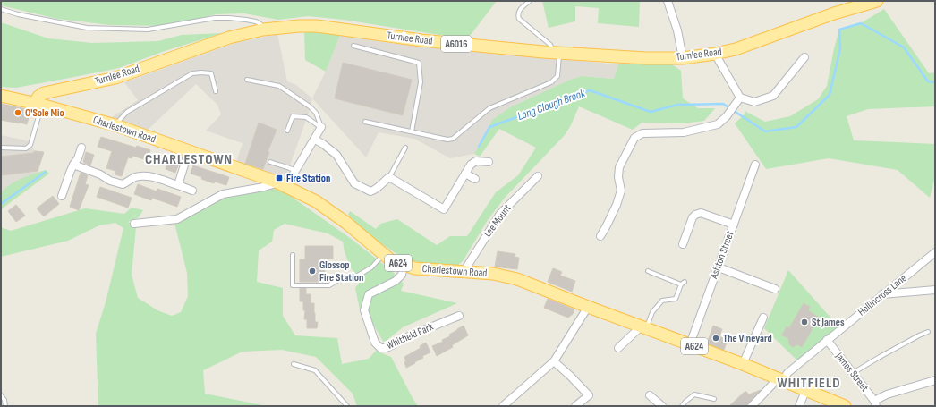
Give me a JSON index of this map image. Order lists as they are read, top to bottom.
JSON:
{
  "streets": {
    "main road": [
      "Turnlee Road",
      "A6016",
      "Charlestown Road",
      "A624"
    ],
    "street": [
      "Lee Mount",
      "Ashton Street",
      "Hollincross Lane",
      "Whitfield Park",
      "James Street"
    ]
  },
  "crossings": [
    ["Turnlee Road", "Charlestown Road"],
    ["Turnlee Road", "A624"],
    ["Charlestown Road", "Lee Mount"],
    ["Charlestown Road", "Ashton Street"],
    ["Charlestown Road", "A624"],
    ["Charlestown Road", "Hollincross Lane"],
    ["Charlestown Road", "Whitfield Park"],
    ["Hollincross Lane", "James Street"]
  ],
  "districts": ["CHARLESTOWN", "WHITFIELD"],
  "water": ["Long Clough Brook"],
  "places": {
    "other": [
      "O'Sole Mio",
      "Glossop Fire Station",
      "St James",
      "The Vineyard"
    ],
    "transit": ["Fire Station"]
  }
}
